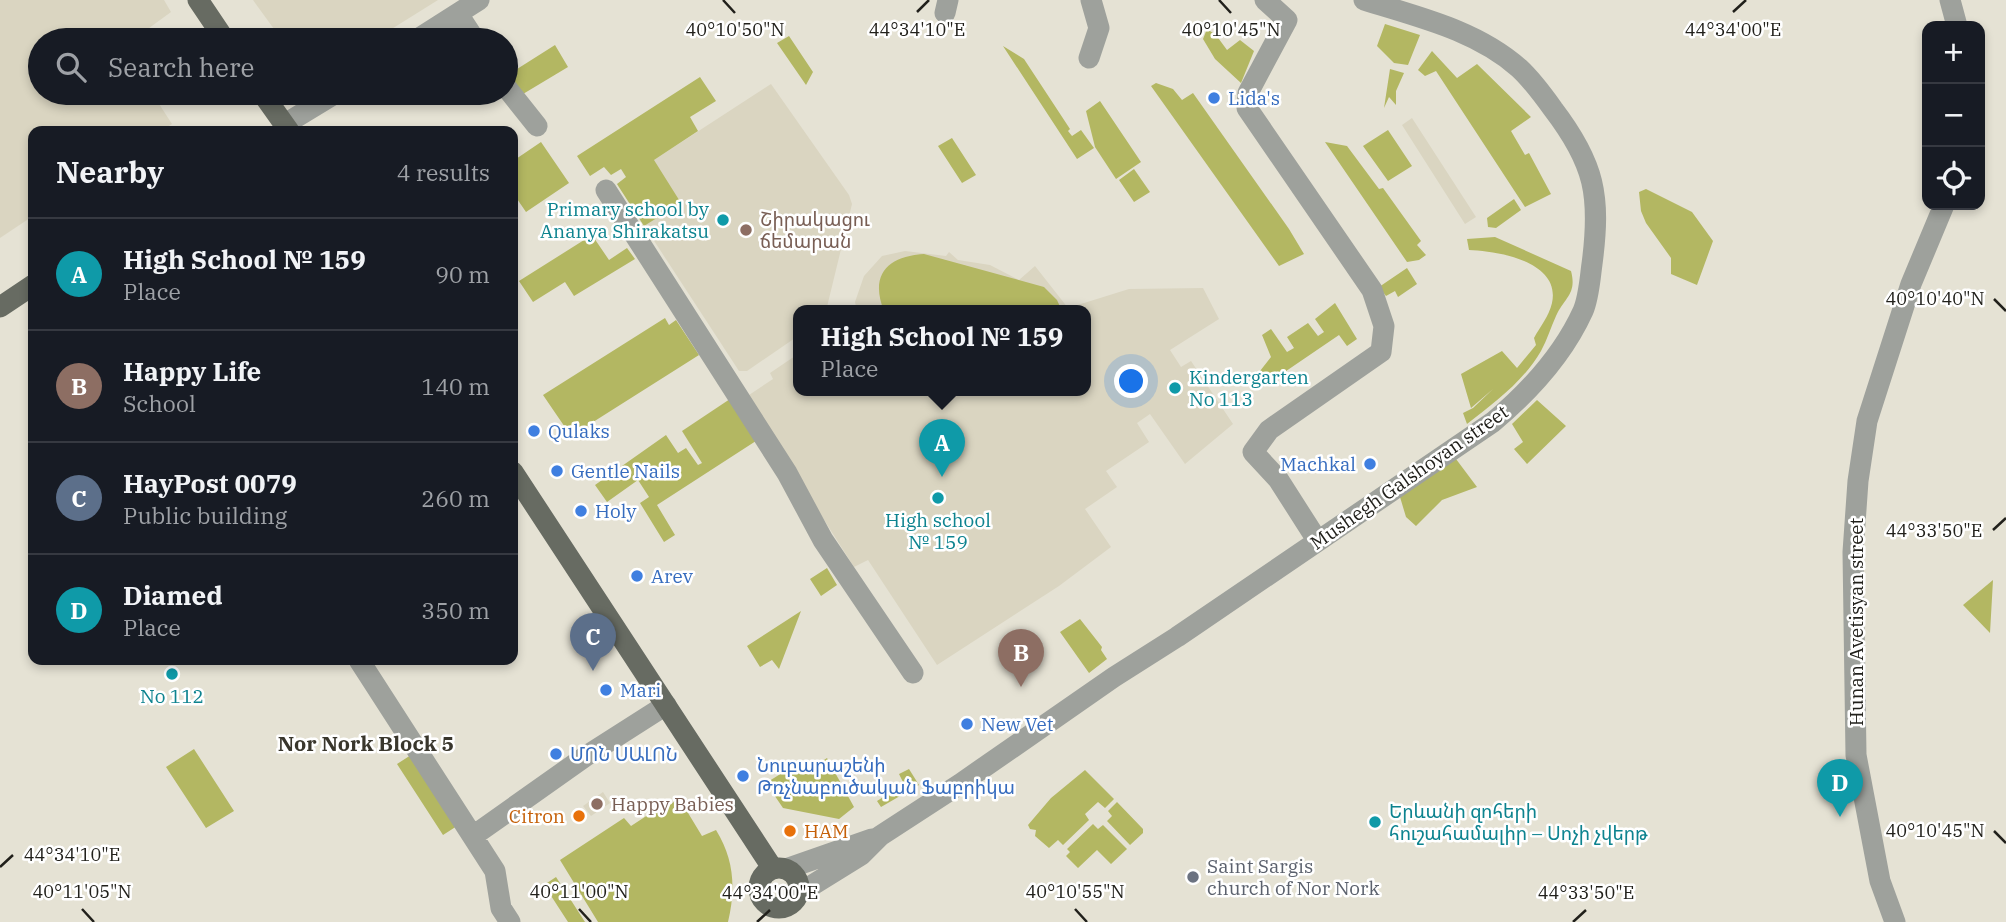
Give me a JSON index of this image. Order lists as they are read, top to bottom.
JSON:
{
  "streets": {
    "street": ["Mushegh Galshoyan street", "Hunan Avetisyan street"]
  },
  "districts": ["Nor Nork Block 5"],
  "places": [
    "Lida's",
    "Primary school by Ananya Shirakatsu",
    "Շիրակացու ճեմարան",
    "Kindergarten No 113",
    "Qulaks",
    "Machkal",
    "Gentle Nails",
    "High school № 159",
    "Holy",
    "Arev",
    "No 112",
    "Mari",
    "New Vet",
    "ՄՈՆ ՍԱԼՈՆ",
    "Նուբարաշենի Թռչնաբուծական Ֆաբրիկա",
    "Happy Babies",
    "Citron",
    "Երևանի զոհերի հուշահամալիր – Սոչի չվերթ",
    "HAM",
    "Saint Sargis church of Nor Nork"
  ],
  "page": {
    "map_buttons": ["+", "−"],
    "search": "Search here",
    "heading": ["Nearby", "4 results"],
    "list": [
      {
        "mark": "A",
        "name": "High School № 159",
        "note": "Place",
        "value": "90 m"
      },
      {
        "mark": "B",
        "name": "Happy Life",
        "note": "School",
        "value": "140 m"
      },
      {
        "mark": "C",
        "name": "HayPost 0079",
        "note": "Public building",
        "value": "260 m"
      },
      {
        "mark": "D",
        "name": "Diamed",
        "note": "Place",
        "value": "350 m"
      }
    ],
    "popup": ["High School № 159", "Place"],
    "pins": [
      "A",
      "C",
      "B",
      "D"
    ]
  },
  "coordinates": [
    "44°34'10\"E",
    "44°34'00\"E",
    "40°10'50\"N",
    "40°10'45\"N",
    "40°10'40\"N",
    "44°33'50\"E",
    "40°11'05\"N",
    "40°11'00\"N",
    "40°10'55\"N"
  ]
}
